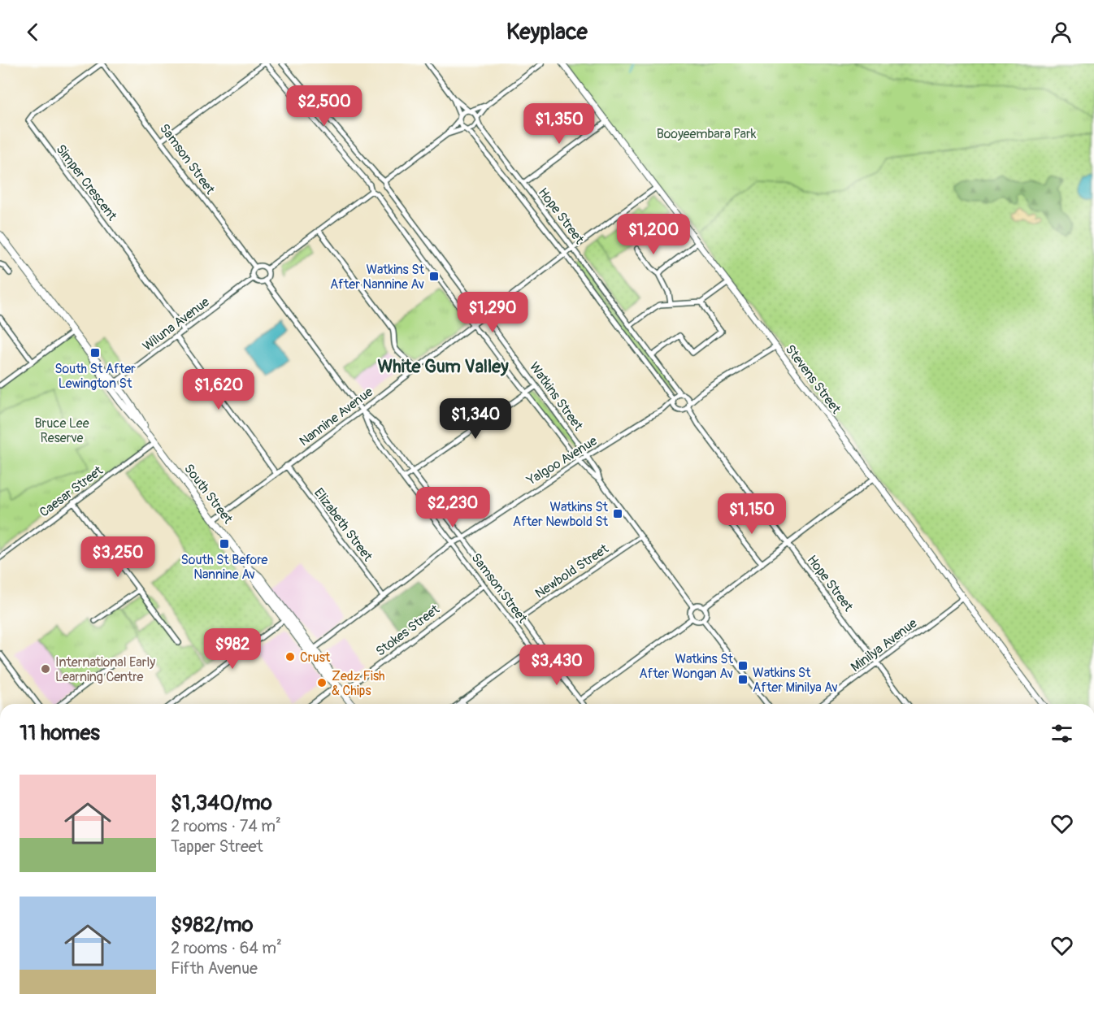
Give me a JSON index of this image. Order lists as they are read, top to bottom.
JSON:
{
  "streets": {
    "main road": ["South Street"],
    "street": [
      "Samson Street",
      "Simper Crescent",
      "Hope Street",
      "Wiluna Avenue",
      "Stevens Street",
      "Watkins Street",
      "Nannine Avenue",
      "Yalgoo Avenue",
      "Caesar Street",
      "Elizabeth Street",
      "Newbold Street",
      "Stokes Street",
      "Minilya Avenue"
    ]
  },
  "crossings": [
    ["Samson Street", "Simper Crescent"],
    ["Samson Street", "Wiluna Avenue"],
    ["Samson Street", "Nannine Avenue"],
    ["Samson Street", "Yalgoo Avenue"],
    ["Samson Street", "Newbold Street"],
    ["Samson Street", "Stokes Street"],
    ["Simper Crescent", "Wiluna Avenue"],
    ["Hope Street", "Nannine Avenue"],
    ["Hope Street", "Yalgoo Avenue"],
    ["Hope Street", "Minilya Avenue"],
    ["Wiluna Avenue", "South Street"],
    ["Stevens Street", "Nannine Avenue"],
    ["Stevens Street", "Minilya Avenue"],
    ["Watkins Street", "Nannine Avenue"],
    ["Watkins Street", "Yalgoo Avenue"],
    ["Watkins Street", "Newbold Street"],
    ["Nannine Avenue", "South Street"],
    ["Nannine Avenue", "Elizabeth Street"],
    ["Yalgoo Avenue", "South Street"],
    ["Yalgoo Avenue", "Elizabeth Street"],
    ["Caesar Street", "South Street"],
    ["South Street", "Stokes Street"]
  ],
  "districts": ["White Gum Valley"],
  "parks": ["Booyeembara Park", "Bruce Lee Reserve"],
  "places": {
    "transit": [
      "Watkins St After Nannine Av",
      "South St After Lewington St",
      "Watkins St After Newbold St",
      "South St Before Nannine Av",
      "Watkins St After Wongan Av",
      "Watkins St After Minilya Av"
    ],
    "other": ["Crust", "International Early Learning Centre", "Zedz Fish & Chips"]
  },
  "page": {
    "header": "Keyplace",
    "price": [
      "$2,500",
      "$1,350",
      "$1,200",
      "$1,290",
      "$1,620",
      "$1,340",
      "$2,230",
      "$1,150",
      "$3,250",
      "$982",
      "$3,430"
    ],
    "heading": "11 homes",
    "list": [
      {
        "name": "$1,340/mo",
        "note": "2 rooms · 74 m² · Tapper Street"
      },
      {
        "name": "$982/mo",
        "note": "2 rooms · 64 m² · Fifth Avenue"
      }
    ]
  }
}
